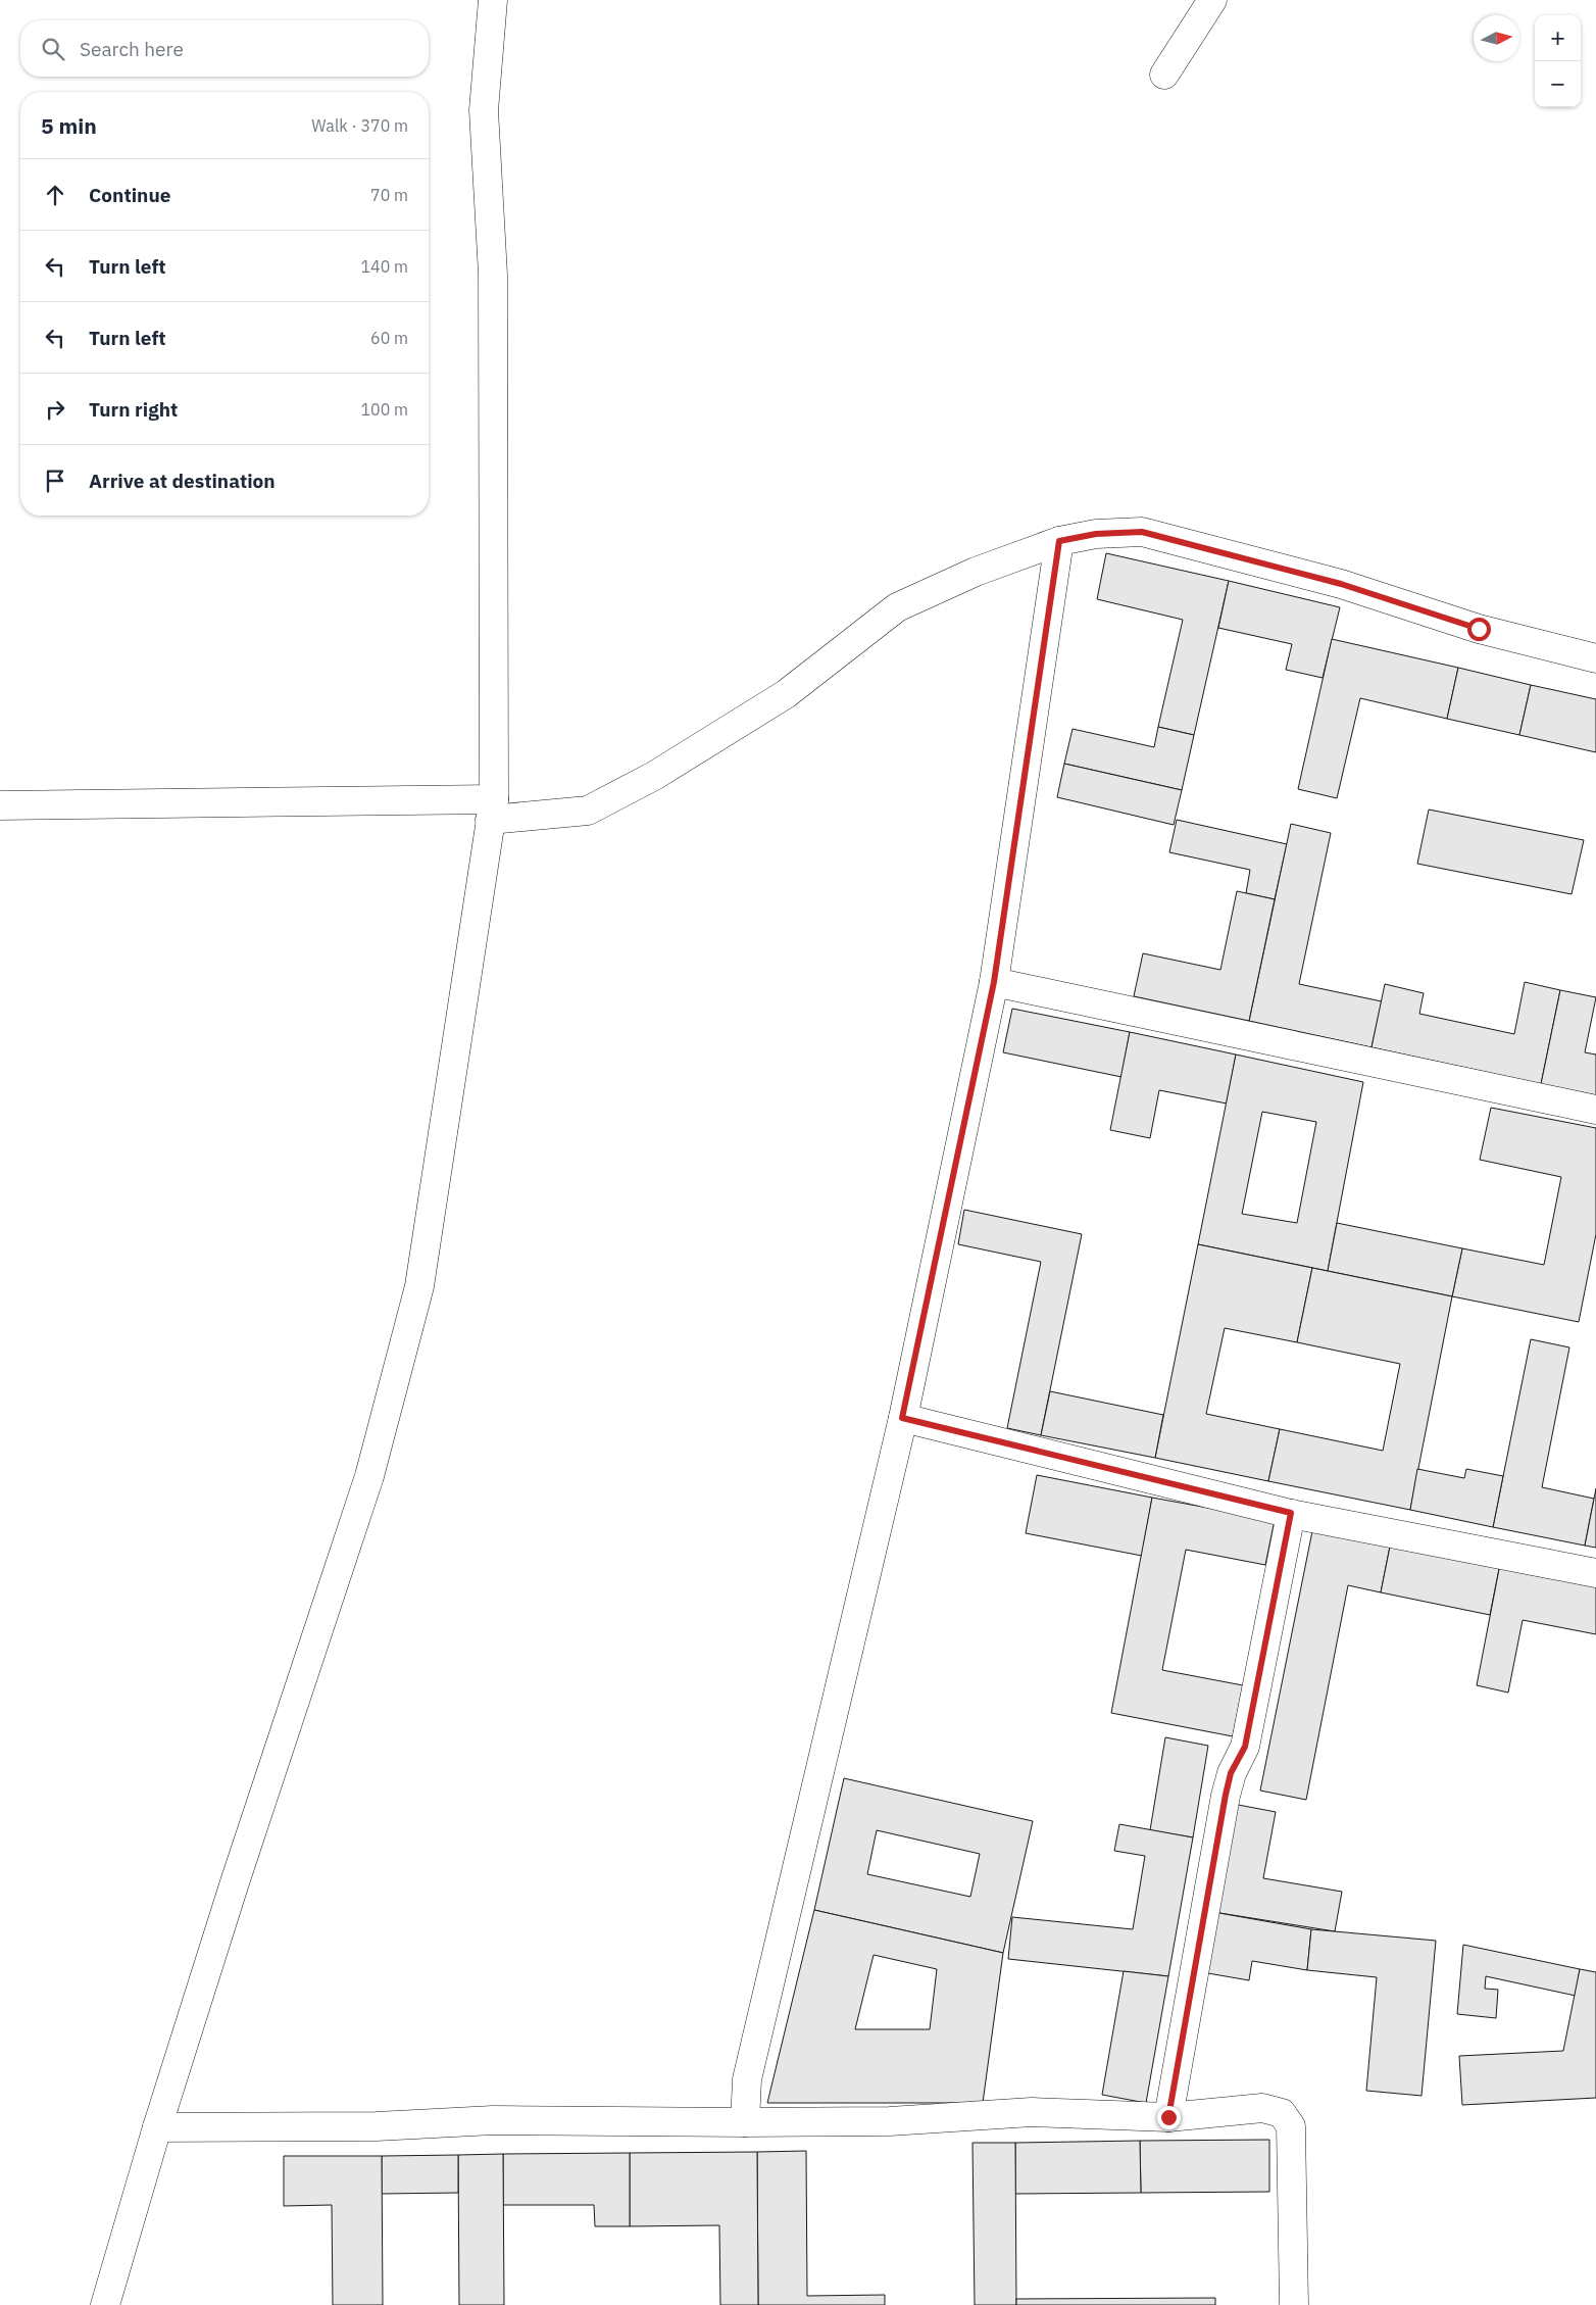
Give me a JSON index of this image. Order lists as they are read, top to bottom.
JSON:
{
  "north": "right",
  "page": {
    "map_buttons": ["+", "−"],
    "search": "Search here",
    "heading": ["5 min", "Walk · 370 m"],
    "list": [
      ["Continue", "70 m"],
      ["Turn left", "140 m"],
      ["Turn left", "60 m"],
      ["Turn right", "100 m"],
      "Arrive at destination"
    ]
  }
}
